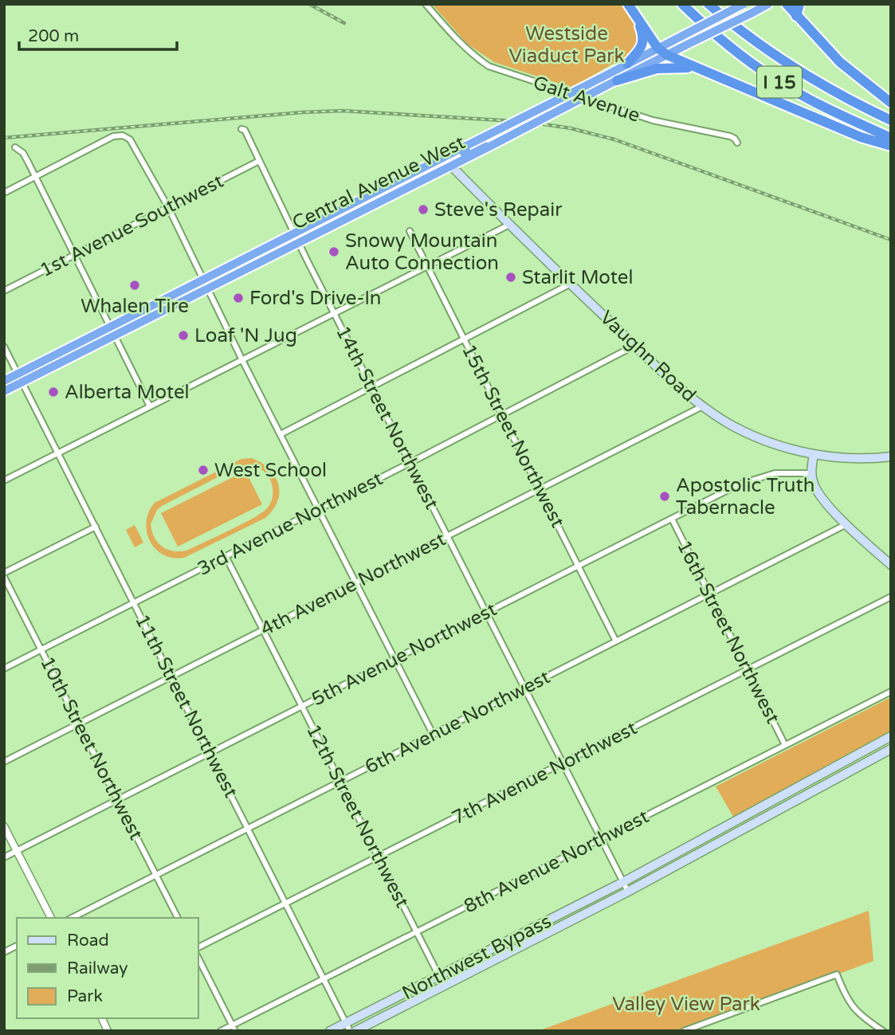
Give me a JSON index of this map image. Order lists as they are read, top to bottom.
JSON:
{
  "streets": {
    "highway": ["I 15", "Central Avenue West"],
    "main road": ["Vaughn Road", "Northwest Bypass"],
    "street": [
      "Galt Avenue",
      "1st Avenue Southwest",
      "14th Street Northwest",
      "15th Street Northwest",
      "3rd Avenue Northwest",
      "4th Avenue Northwest",
      "16th Street Northwest",
      "5th Avenue Northwest",
      "11th Street Northwest",
      "6th Avenue Northwest",
      "10th Street Northwest",
      "7th Avenue Northwest",
      "12th Street Northwest",
      "8th Avenue Northwest"
    ]
  },
  "crossings": [
    ["Central Avenue West", "Vaughn Road"],
    ["Central Avenue West", "14th Street Northwest"],
    ["Central Avenue West", "11th Street Northwest"],
    ["1st Avenue Southwest", "14th Street Northwest"],
    ["Vaughn Road", "3rd Avenue Northwest"],
    ["Vaughn Road", "4th Avenue Northwest"],
    ["14th Street Northwest", "3rd Avenue Northwest"],
    ["14th Street Northwest", "4th Avenue Northwest"],
    ["14th Street Northwest", "5th Avenue Northwest"],
    ["14th Street Northwest", "6th Avenue Northwest"],
    ["14th Street Northwest", "7th Avenue Northwest"],
    ["14th Street Northwest", "8th Avenue Northwest"],
    ["14th Street Northwest", "Northwest Bypass"],
    ["15th Street Northwest", "3rd Avenue Northwest"],
    ["15th Street Northwest", "4th Avenue Northwest"],
    ["15th Street Northwest", "5th Avenue Northwest"],
    ["15th Street Northwest", "6th Avenue Northwest"],
    ["3rd Avenue Northwest", "11th Street Northwest"],
    ["3rd Avenue Northwest", "10th Street Northwest"],
    ["3rd Avenue Northwest", "12th Street Northwest"],
    ["4th Avenue Northwest", "11th Street Northwest"],
    ["4th Avenue Northwest", "10th Street Northwest"],
    ["4th Avenue Northwest", "12th Street Northwest"],
    ["16th Street Northwest", "5th Avenue Northwest"],
    ["16th Street Northwest", "6th Avenue Northwest"],
    ["16th Street Northwest", "7th Avenue Northwest"],
    ["16th Street Northwest", "8th Avenue Northwest"],
    ["5th Avenue Northwest", "11th Street Northwest"],
    ["5th Avenue Northwest", "10th Street Northwest"],
    ["5th Avenue Northwest", "12th Street Northwest"],
    ["11th Street Northwest", "6th Avenue Northwest"],
    ["11th Street Northwest", "7th Avenue Northwest"],
    ["11th Street Northwest", "8th Avenue Northwest"],
    ["11th Street Northwest", "Northwest Bypass"],
    ["6th Avenue Northwest", "10th Street Northwest"],
    ["6th Avenue Northwest", "12th Street Northwest"],
    ["7th Avenue Northwest", "12th Street Northwest"],
    ["12th Street Northwest", "8th Avenue Northwest"],
    ["12th Street Northwest", "Northwest Bypass"]
  ],
  "parks": ["Westside Viaduct Park", "Valley View Park"],
  "places": [
    "Steve's Repair",
    "Snowy Mountain Auto Connection",
    "Starlit Motel",
    "Whalen Tire",
    "Ford's Drive-In",
    "Loaf 'N Jug",
    "Alberta Motel",
    "West School",
    "Apostolic Truth Tabernacle"
  ],
  "legend": ["Road", "Railway", "Park"],
  "scale_bar": "200 m"
}
